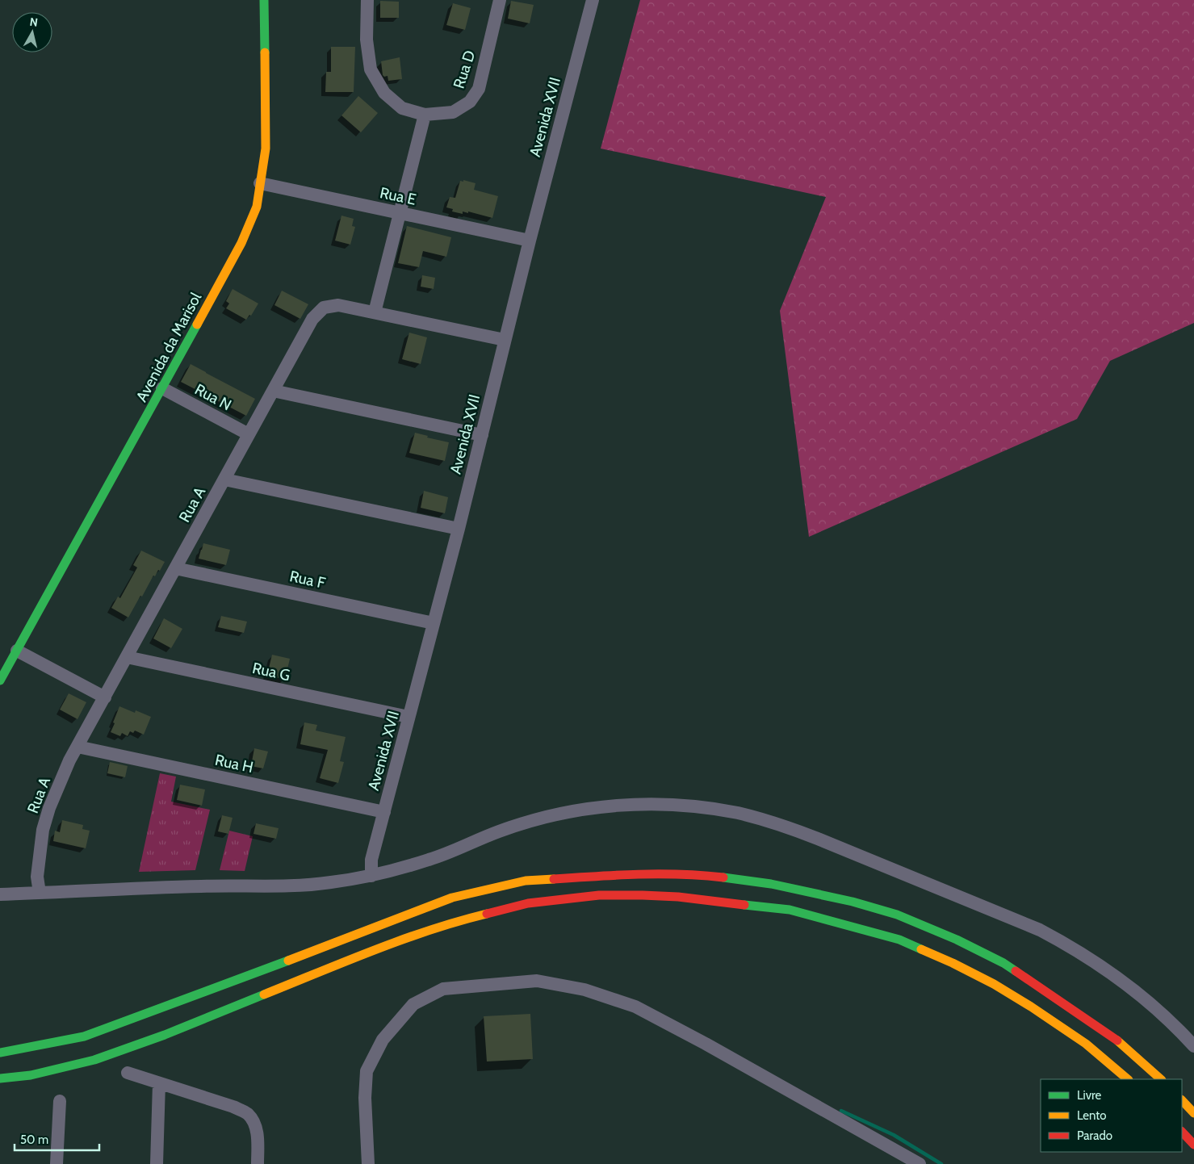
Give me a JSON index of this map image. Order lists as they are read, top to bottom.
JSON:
{
  "streets": {
    "main road": ["Avenida da Marisol"],
    "street": [
      "Rua D",
      "Avenida XVII",
      "Rua E",
      "Rua N",
      "Rua A",
      "Rua F",
      "Rua G",
      "Rua H"
    ]
  },
  "crossings": [
    ["Avenida XVII", "Rua E"],
    ["Avenida XVII", "Rua A"],
    ["Avenida XVII", "Rua F"],
    ["Avenida XVII", "Rua G"],
    ["Avenida XVII", "Rua H"],
    ["Rua E", "Avenida da Marisol"],
    ["Avenida da Marisol", "Rua N"],
    ["Rua N", "Rua A"],
    ["Rua A", "Rua F"],
    ["Rua A", "Rua G"],
    ["Rua A", "Rua H"]
  ],
  "legend": ["Livre", "Lento", "Parado"],
  "scale_bar": "50 m",
  "north": "top"
}
